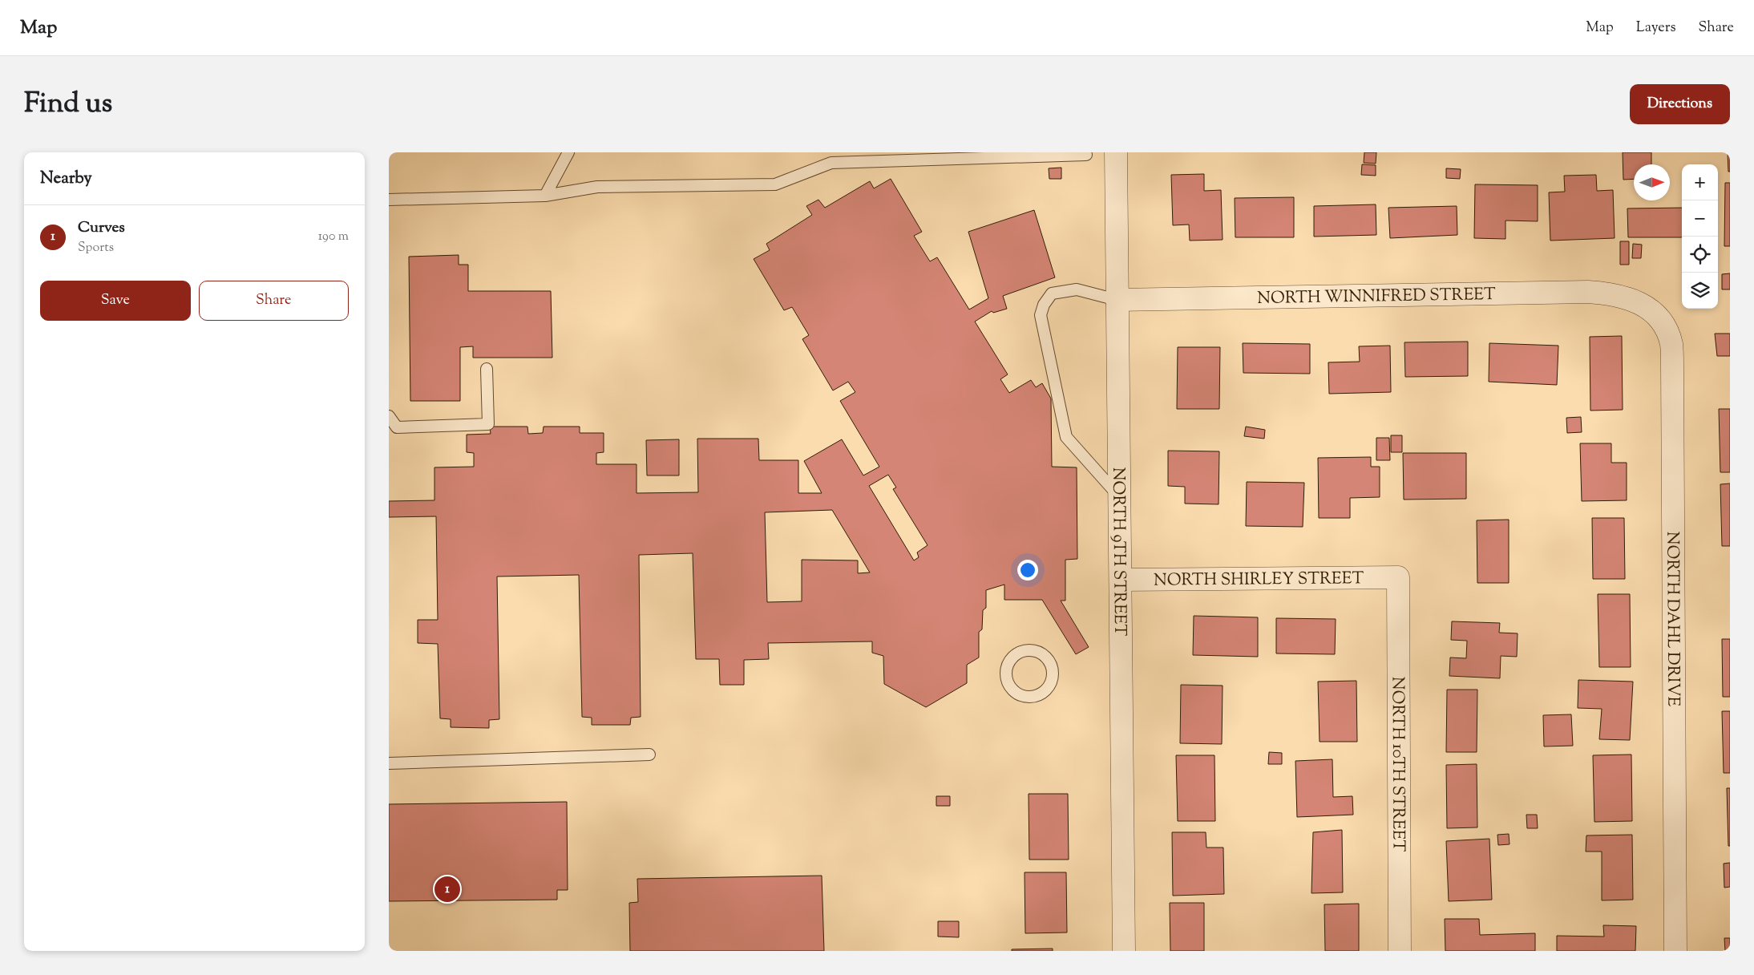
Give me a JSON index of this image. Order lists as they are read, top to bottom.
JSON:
{
  "streets": {
    "street": [
      "NORTH WINNIFRED STREET",
      "NORTH 9TH STREET",
      "NORTH SHIRLEY STREET",
      "NORTH DAHL DRIVE",
      "NORTH 10TH STREET"
    ]
  },
  "crossings": [
    ["NORTH WINNIFRED STREET", "NORTH 9TH STREET"],
    ["NORTH WINNIFRED STREET", "NORTH DAHL DRIVE"],
    ["NORTH 9TH STREET", "NORTH SHIRLEY STREET"],
    ["NORTH SHIRLEY STREET", "NORTH 10TH STREET"]
  ],
  "north": "right",
  "page": {
    "header": "Map",
    "nav": ["Map", "Layers", "Share"],
    "title": "Find us",
    "buttons": [
      "Directions",
      ["Save", "Share"]
    ],
    "heading": "Nearby",
    "map_buttons": ["+", "−"],
    "list": [
      {
        "mark": "1",
        "name": "Curves",
        "note": "Sports",
        "value": "190 m"
      }
    ],
    "pins": "1"
  }
}
